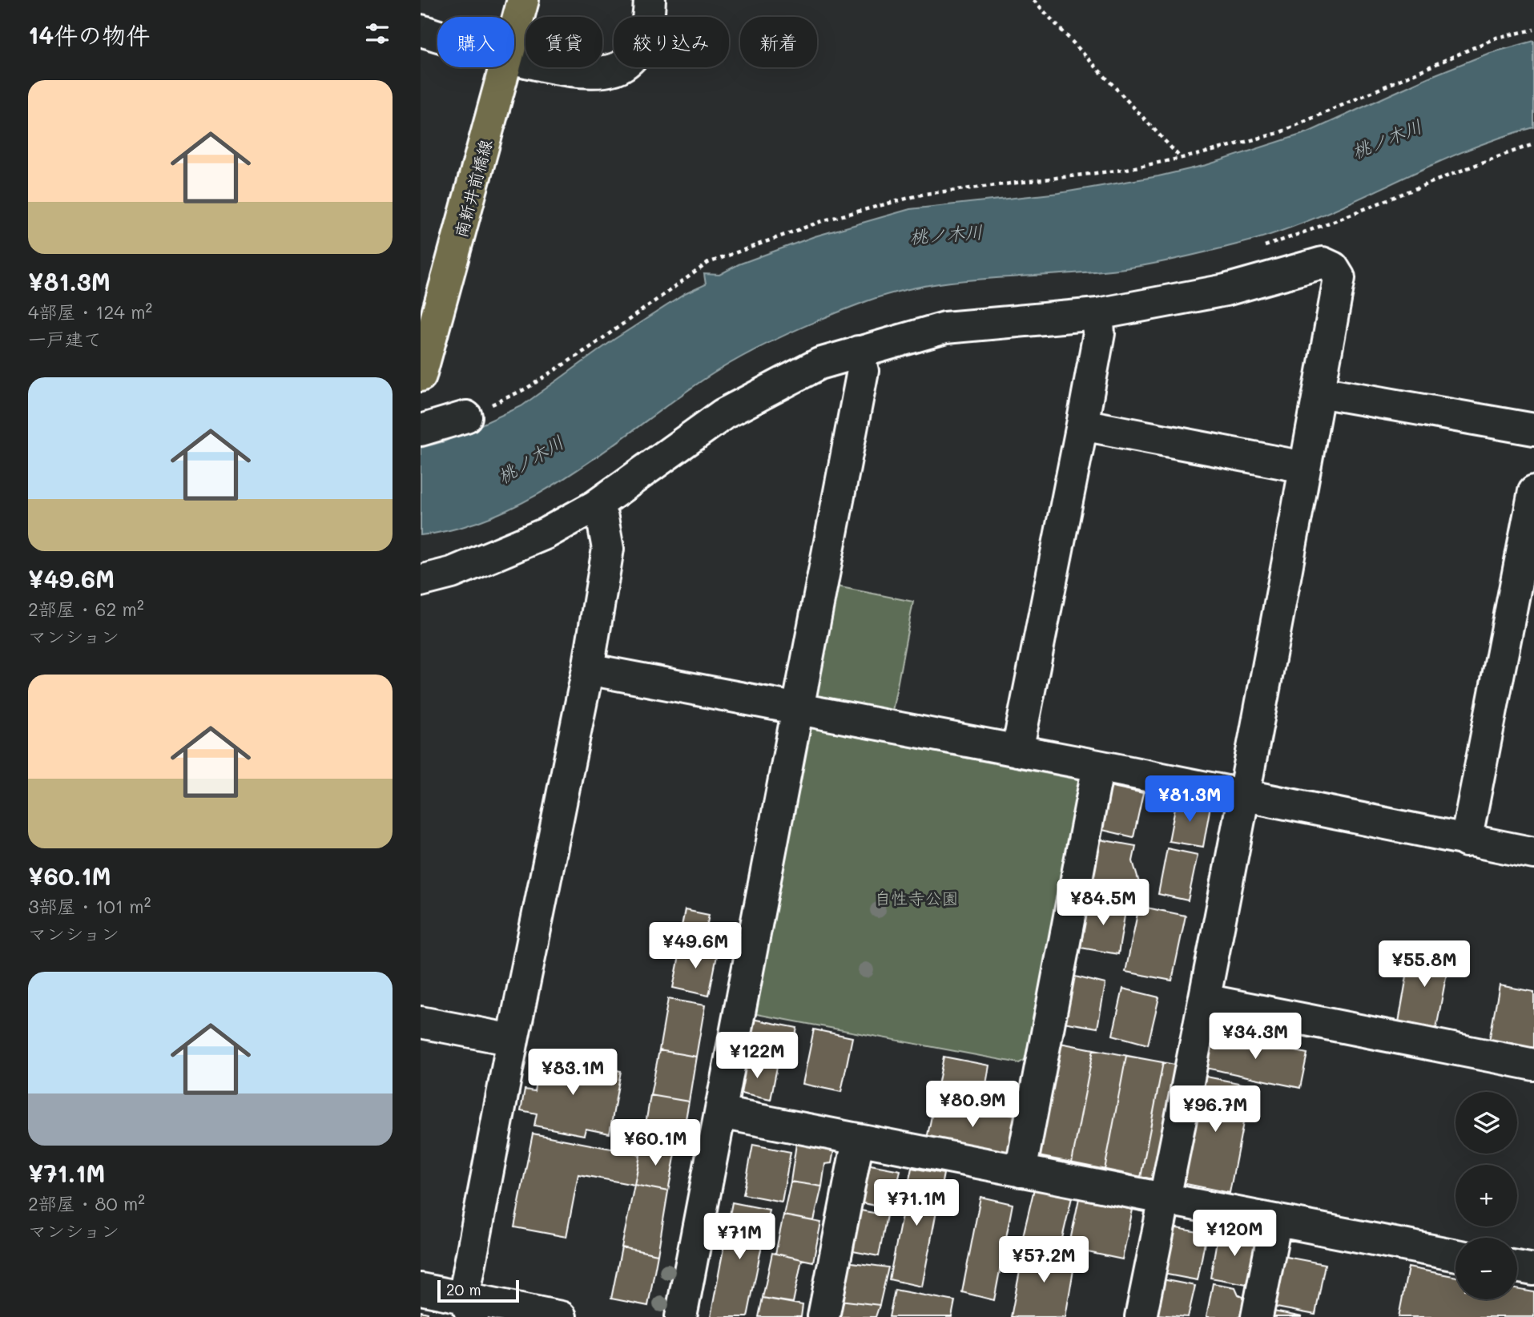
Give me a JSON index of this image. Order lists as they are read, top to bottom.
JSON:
{
  "streets": {
    "main road": ["南新井前橋線"]
  },
  "water": ["桃ノ木川"],
  "parks": ["自性寺公園"],
  "scale_bar": "20 m",
  "page": {
    "heading": "14件の物件",
    "chip": [
      "購入",
      "賃貸",
      "絞り込み",
      "新着"
    ],
    "list": [
      {
        "name": "¥81.3M",
        "note": "4部屋 · 124 m² · 一戸建て"
      },
      {
        "name": "¥49.6M",
        "note": "2部屋 · 62 m² · マンション"
      },
      {
        "name": "¥60.1M",
        "note": "3部屋 · 101 m² · マンション"
      },
      {
        "name": "¥71.1M",
        "note": "2部屋 · 80 m² · マンション"
      }
    ],
    "price": [
      "¥81.3M",
      "¥84.5M",
      "¥49.6M",
      "¥55.8M",
      "¥34.3M",
      "¥122M",
      "¥83.1M",
      "¥80.9M",
      "¥96.7M",
      "¥60.1M",
      "¥71.1M",
      "¥120M",
      "¥71M",
      "¥57.2M"
    ],
    "map_buttons": ["+", "−"],
    "scale": "20 m"
  }
}
